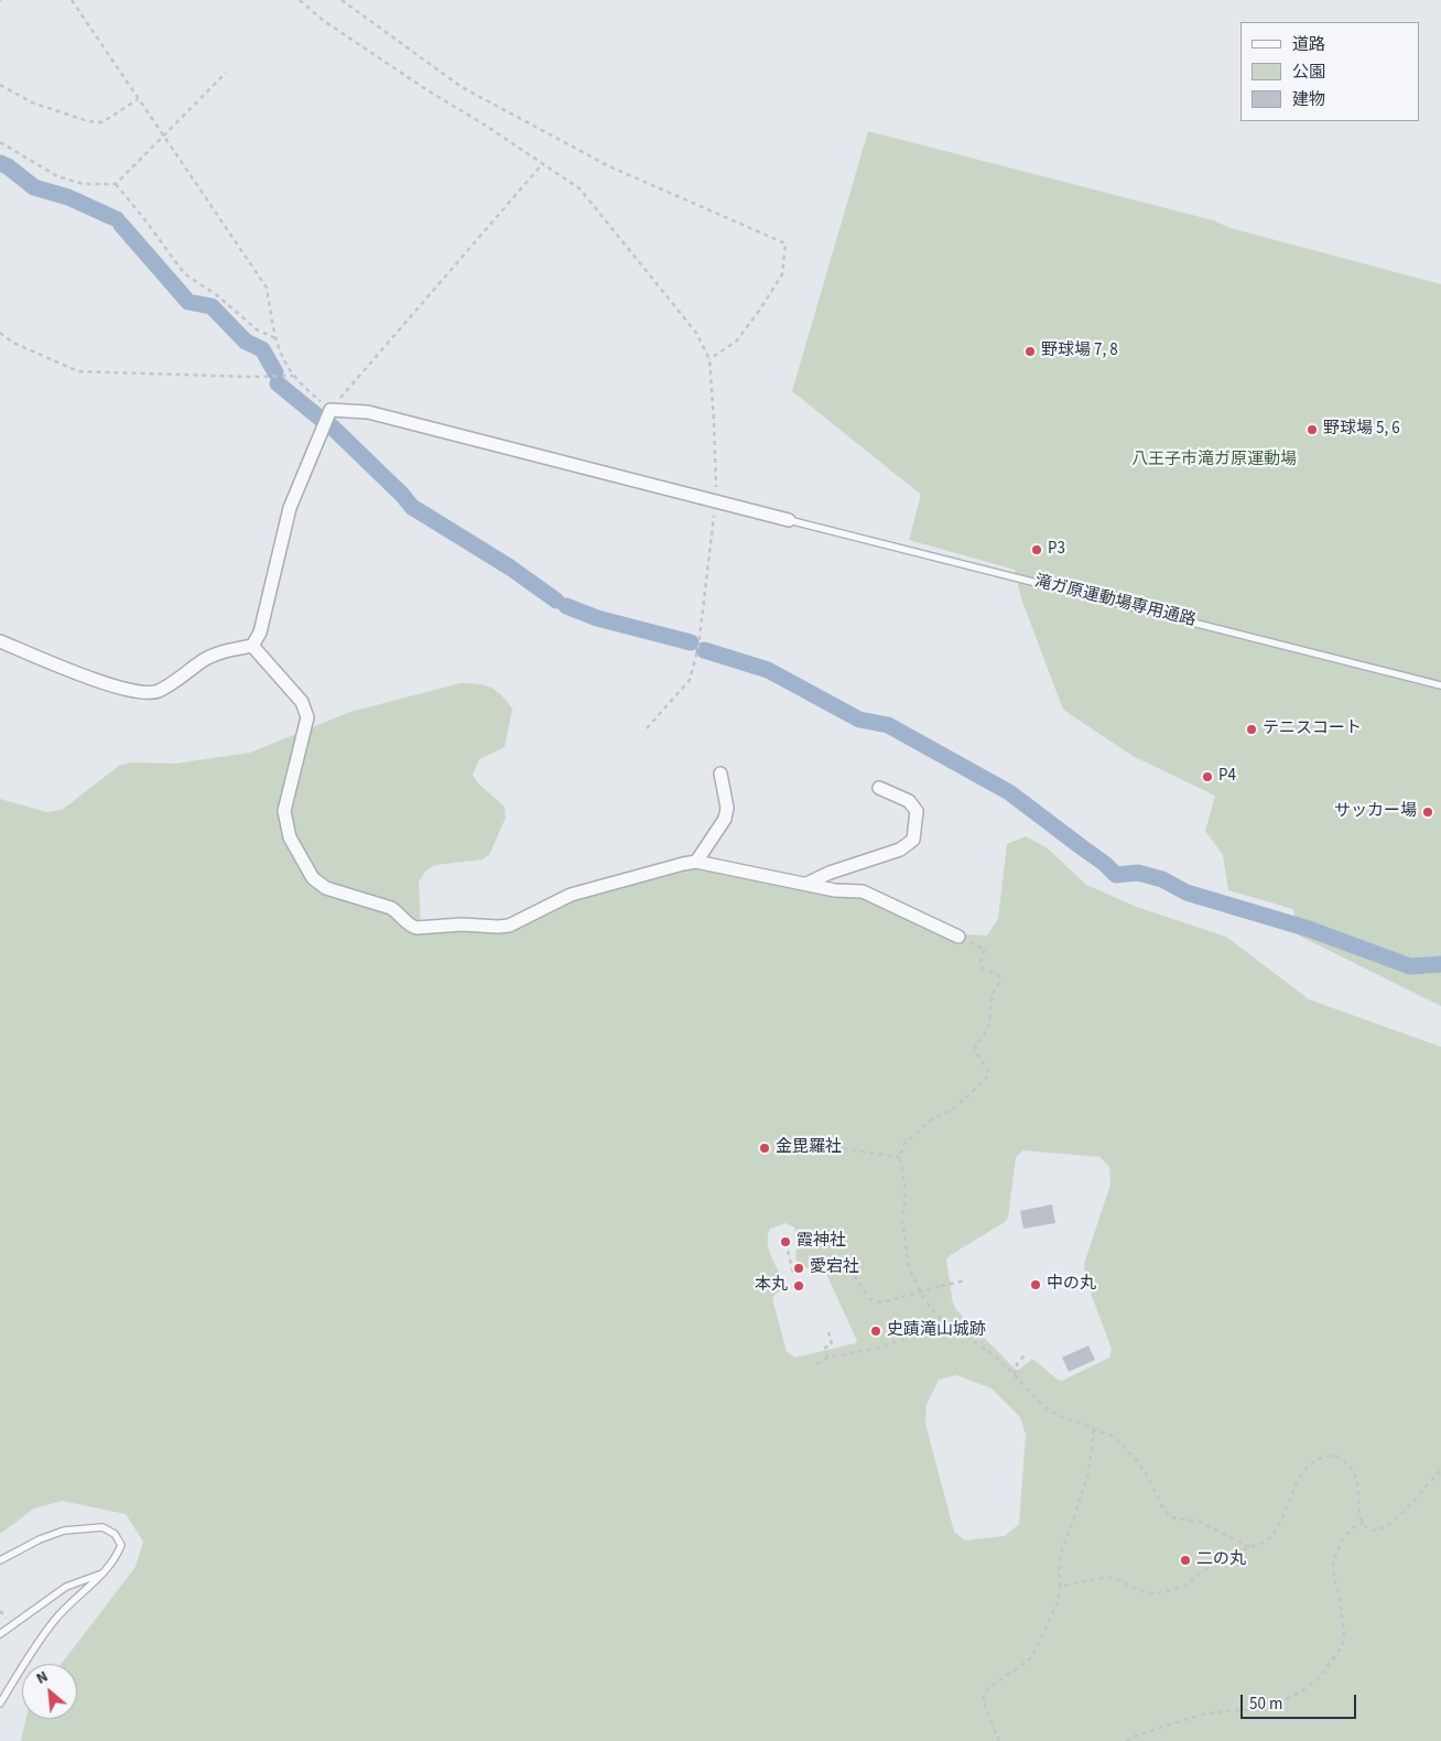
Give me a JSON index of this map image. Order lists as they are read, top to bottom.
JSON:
{
  "streets": {
    "lane": ["滝ガ原運動場専用通路"]
  },
  "parks": ["八王子市滝ガ原運動場"],
  "places": [
    "野球場 7, 8",
    "野球場 5, 6",
    "P3",
    "テニスコート",
    "P4",
    "サッカー場",
    "金毘羅社",
    "霞神社",
    "愛宕社",
    "中の丸",
    "本丸",
    "史蹟滝山城跡",
    "二の丸"
  ],
  "legend": ["道路", "公園", "建物"],
  "scale_bar": "50 m",
  "north": "top left"
}
